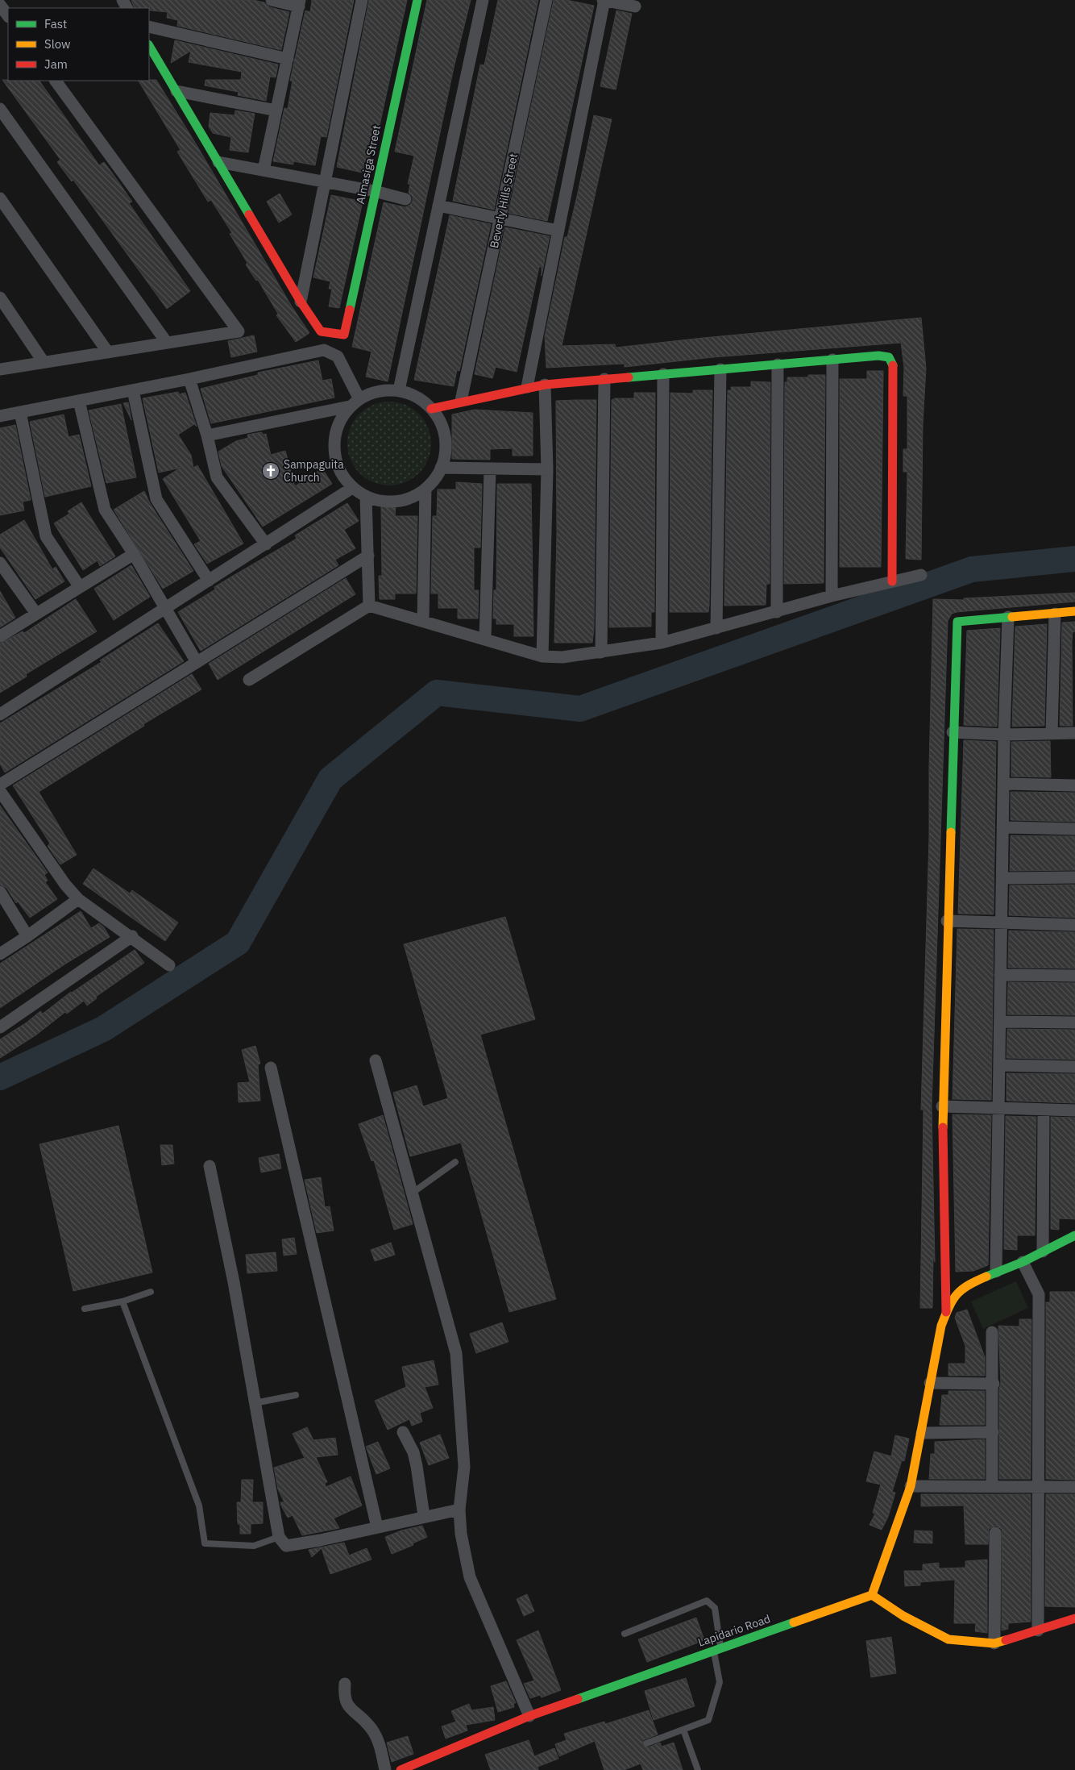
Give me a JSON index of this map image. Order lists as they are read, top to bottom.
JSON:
{
  "streets": {
    "street": ["Almasiga Street", "Beverly Hills Street", "Lapidario Road"]
  },
  "places": {
    "church": ["Sampaguita Church"]
  },
  "legend": ["Fast", "Slow", "Jam"]
}
